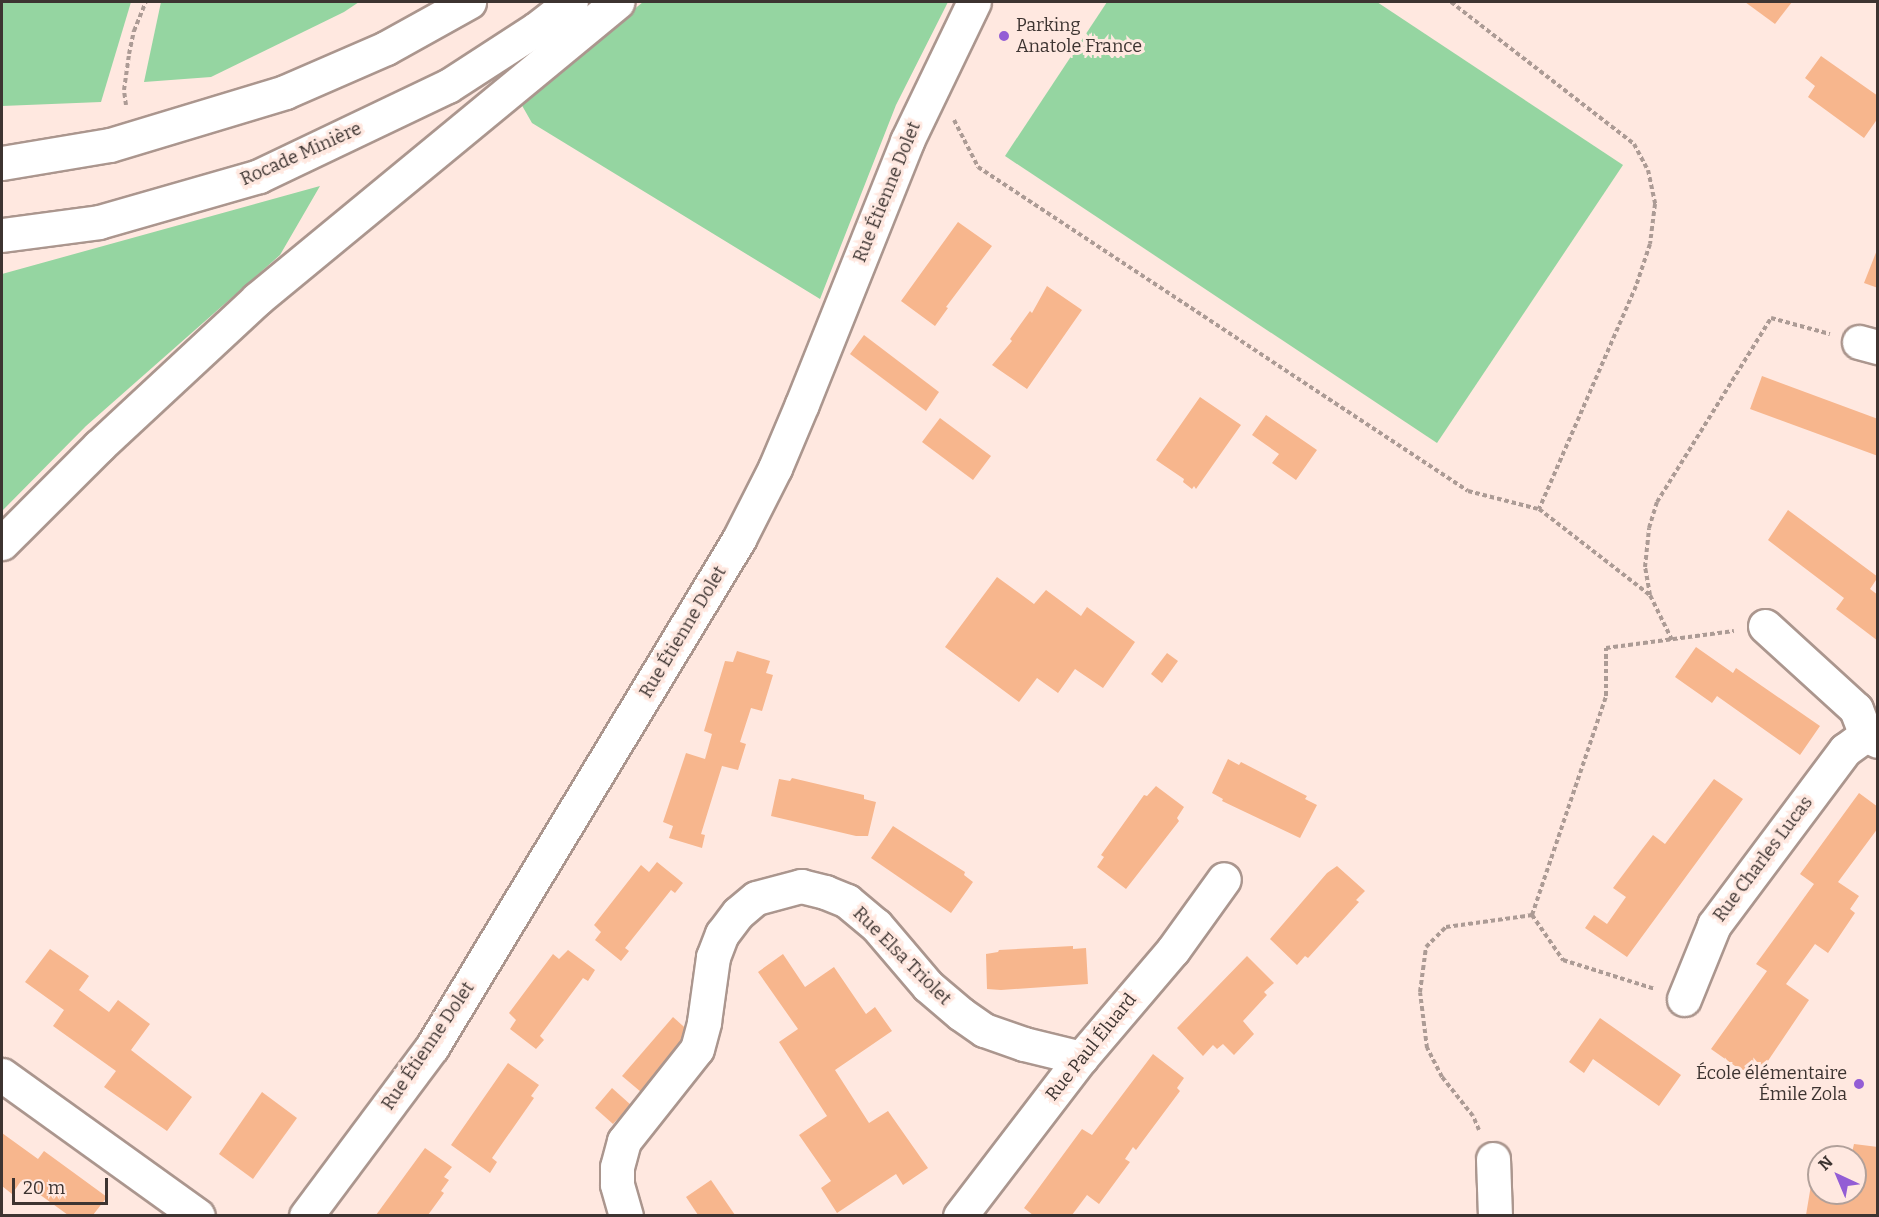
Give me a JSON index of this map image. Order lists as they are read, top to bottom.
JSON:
{
  "streets": {
    "main road": [
      "Rocade Minière",
      "Rue Étienne Dolet",
      "Rue Charles Lucas",
      "Rue Elsa Triolet",
      "Rue Paul Éluard"
    ]
  },
  "crossings": [
    ["Rue Elsa Triolet", "Rue Paul Éluard"]
  ],
  "places": ["Parking Anatole France", "École élémentaire Émile Zola"],
  "scale_bar": "20 m",
  "north": "top left"
}
